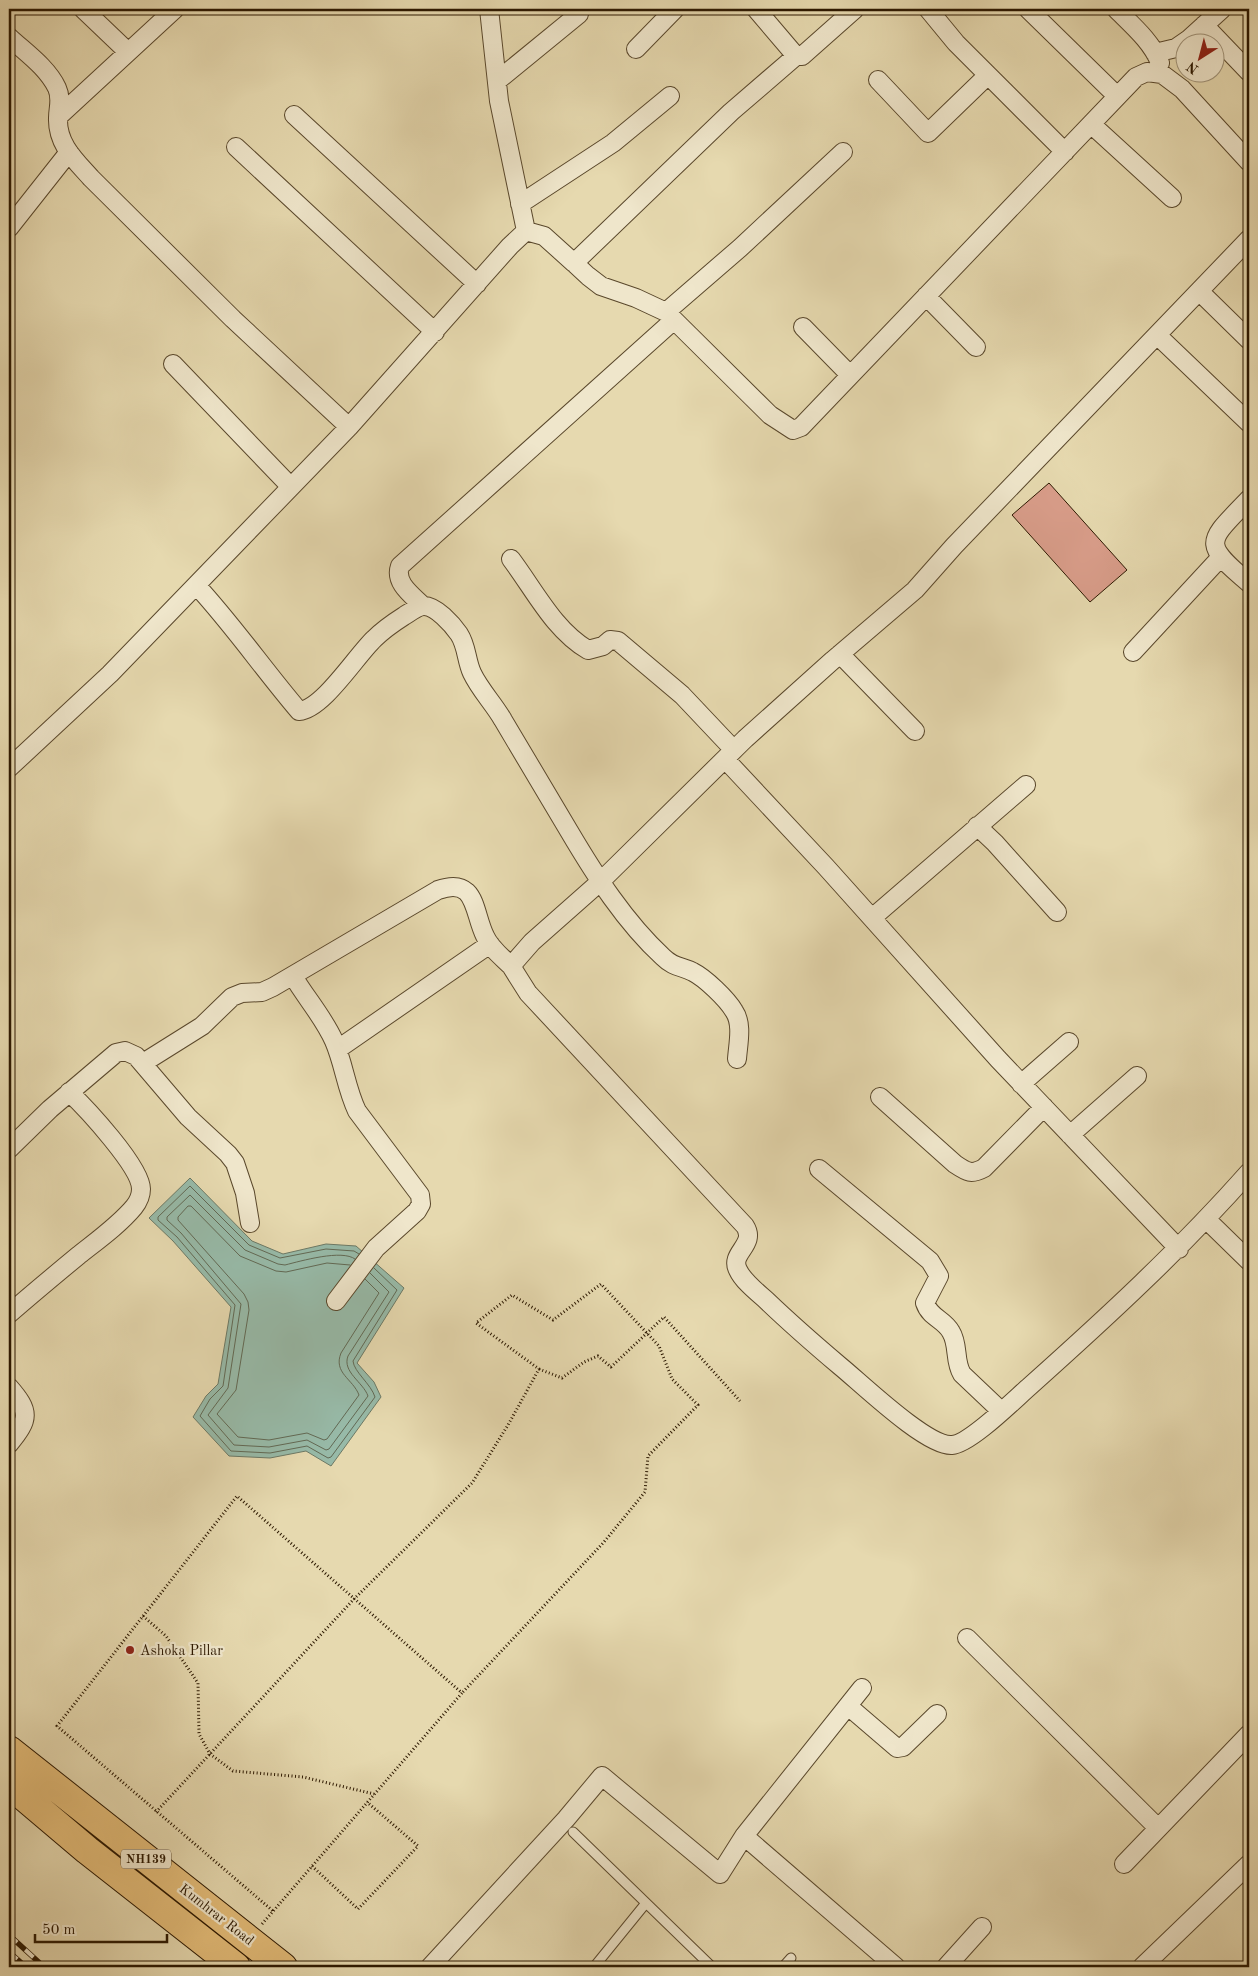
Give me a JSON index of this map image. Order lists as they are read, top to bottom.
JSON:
{
  "streets": {
    "highway": ["NH139", "Kumhrar Road"]
  },
  "places": ["Ashoka Pillar"],
  "scale_bar": "50 m",
  "north": "bottom left"
}
